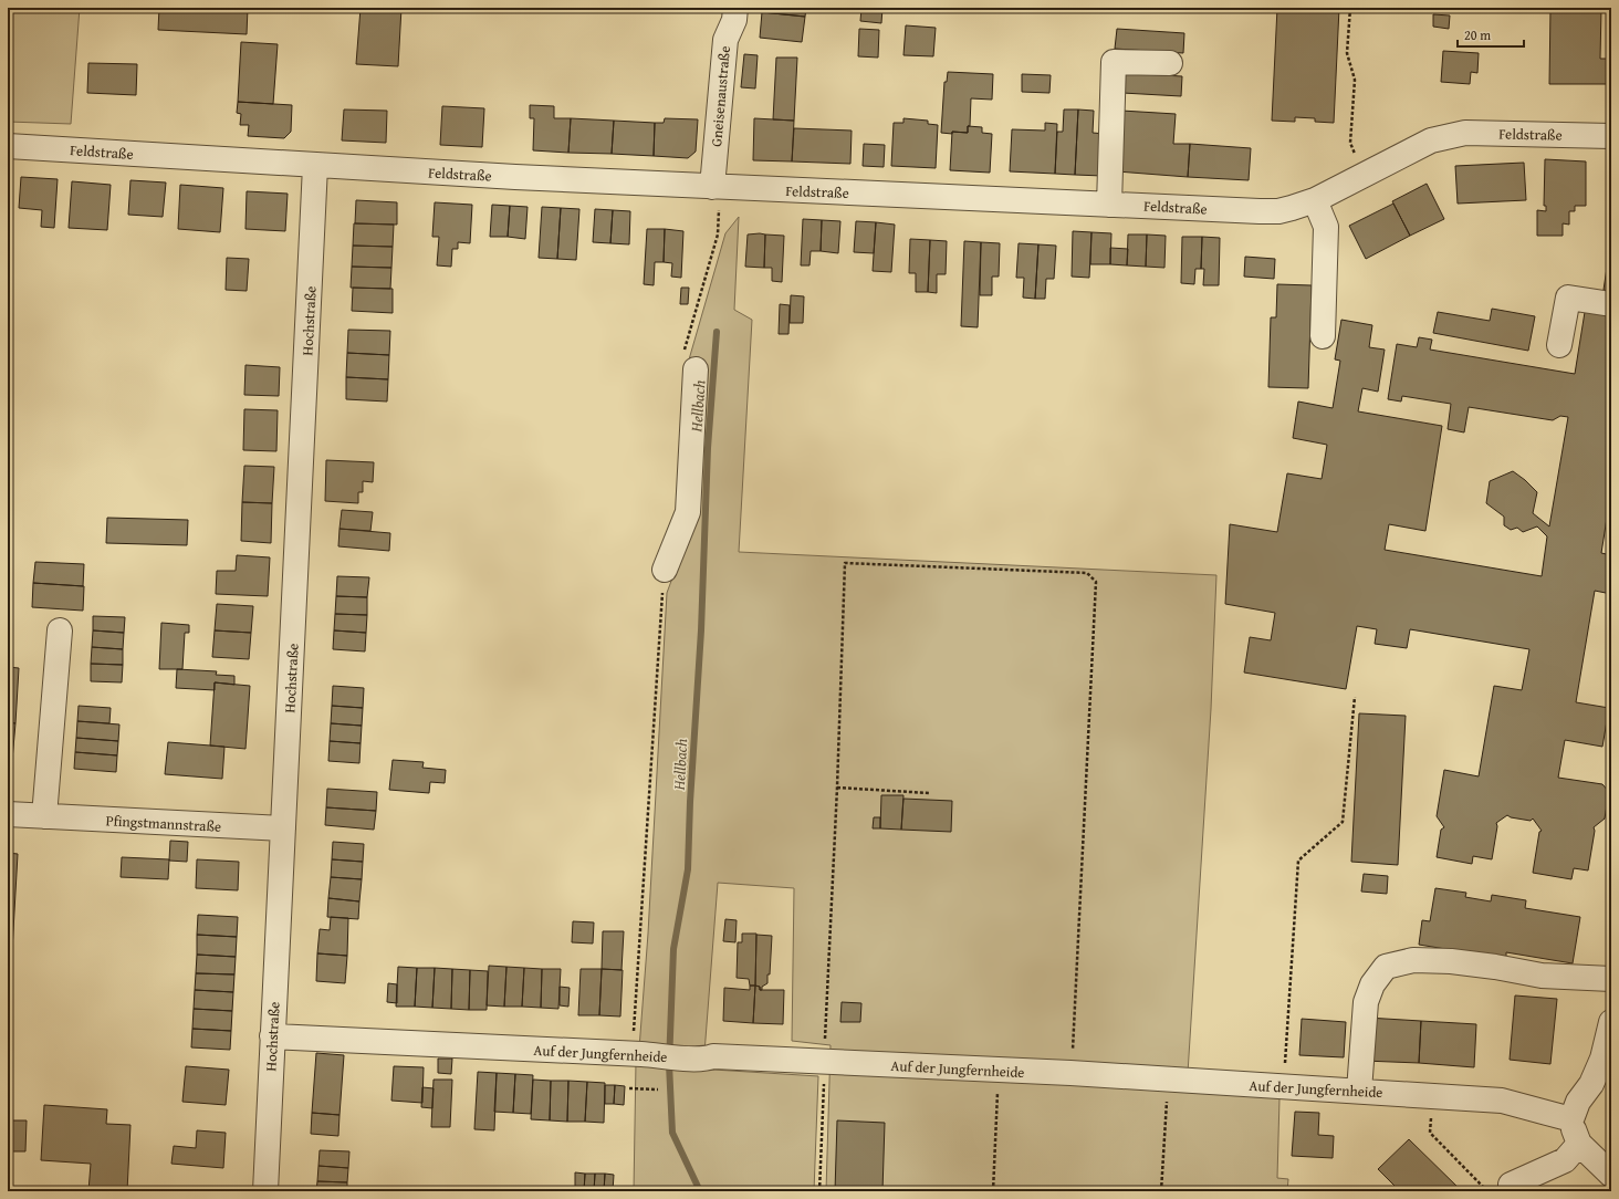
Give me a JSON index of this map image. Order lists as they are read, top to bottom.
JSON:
{
  "streets": {
    "street": [
      "Gneisenaustraße",
      "Feldstraße",
      "Hochstraße",
      "Pfingstmannstraße",
      "Auf der Jungfernheide"
    ]
  },
  "crossings": [
    ["Gneisenaustraße", "Feldstraße"],
    ["Feldstraße", "Hochstraße"],
    ["Hochstraße", "Pfingstmannstraße"],
    ["Hochstraße", "Auf der Jungfernheide"]
  ],
  "water": ["Hellbach"],
  "scale_bar": "20 m"
}
